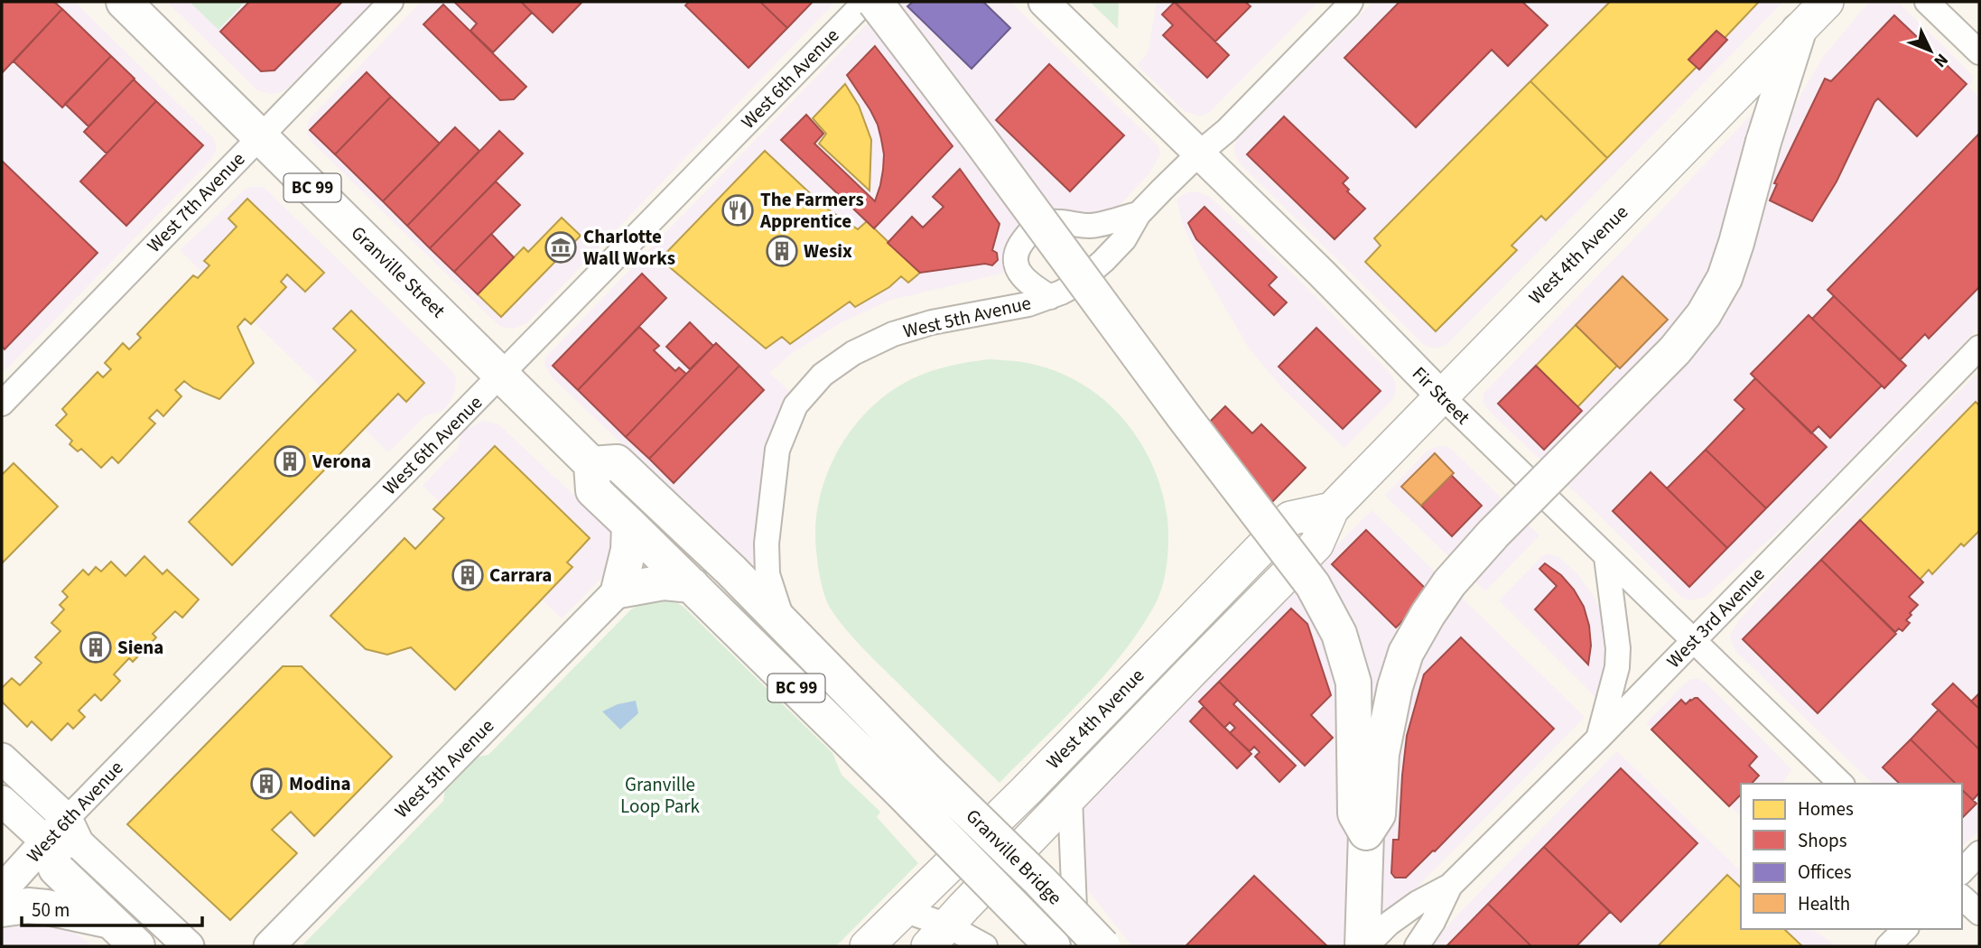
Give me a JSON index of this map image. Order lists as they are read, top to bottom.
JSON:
{
  "streets": {
    "highway": ["BC 99", "Granville Street", "Granville Bridge"],
    "main road": ["West 4th Avenue"],
    "street": [
      "West 6th Avenue",
      "West 7th Avenue",
      "West 5th Avenue",
      "Fir Street",
      "West 3rd Avenue"
    ]
  },
  "crossings": [
    ["West 6th Avenue", "Granville Street"],
    ["BC 99", "Granville Street"],
    ["BC 99", "West 5th Avenue"],
    ["BC 99", "Granville Bridge"],
    ["West 7th Avenue", "Granville Street"],
    ["West 4th Avenue", "Fir Street"],
    ["West 5th Avenue", "Fir Street"],
    ["Fir Street", "West 3rd Avenue"]
  ],
  "parks": ["Granville Loop Park"],
  "places": {
    "restaurant": ["The Farmers Apprentice"],
    "museum": ["Charlotte Wall Works"],
    "building": [
      "Wesix",
      "Verona",
      "Carrara",
      "Siena",
      "Modina"
    ]
  },
  "legend": [
    "Homes",
    "Shops",
    "Offices",
    "Health"
  ],
  "scale_bar": "50 m",
  "north": "bottom right"
}
